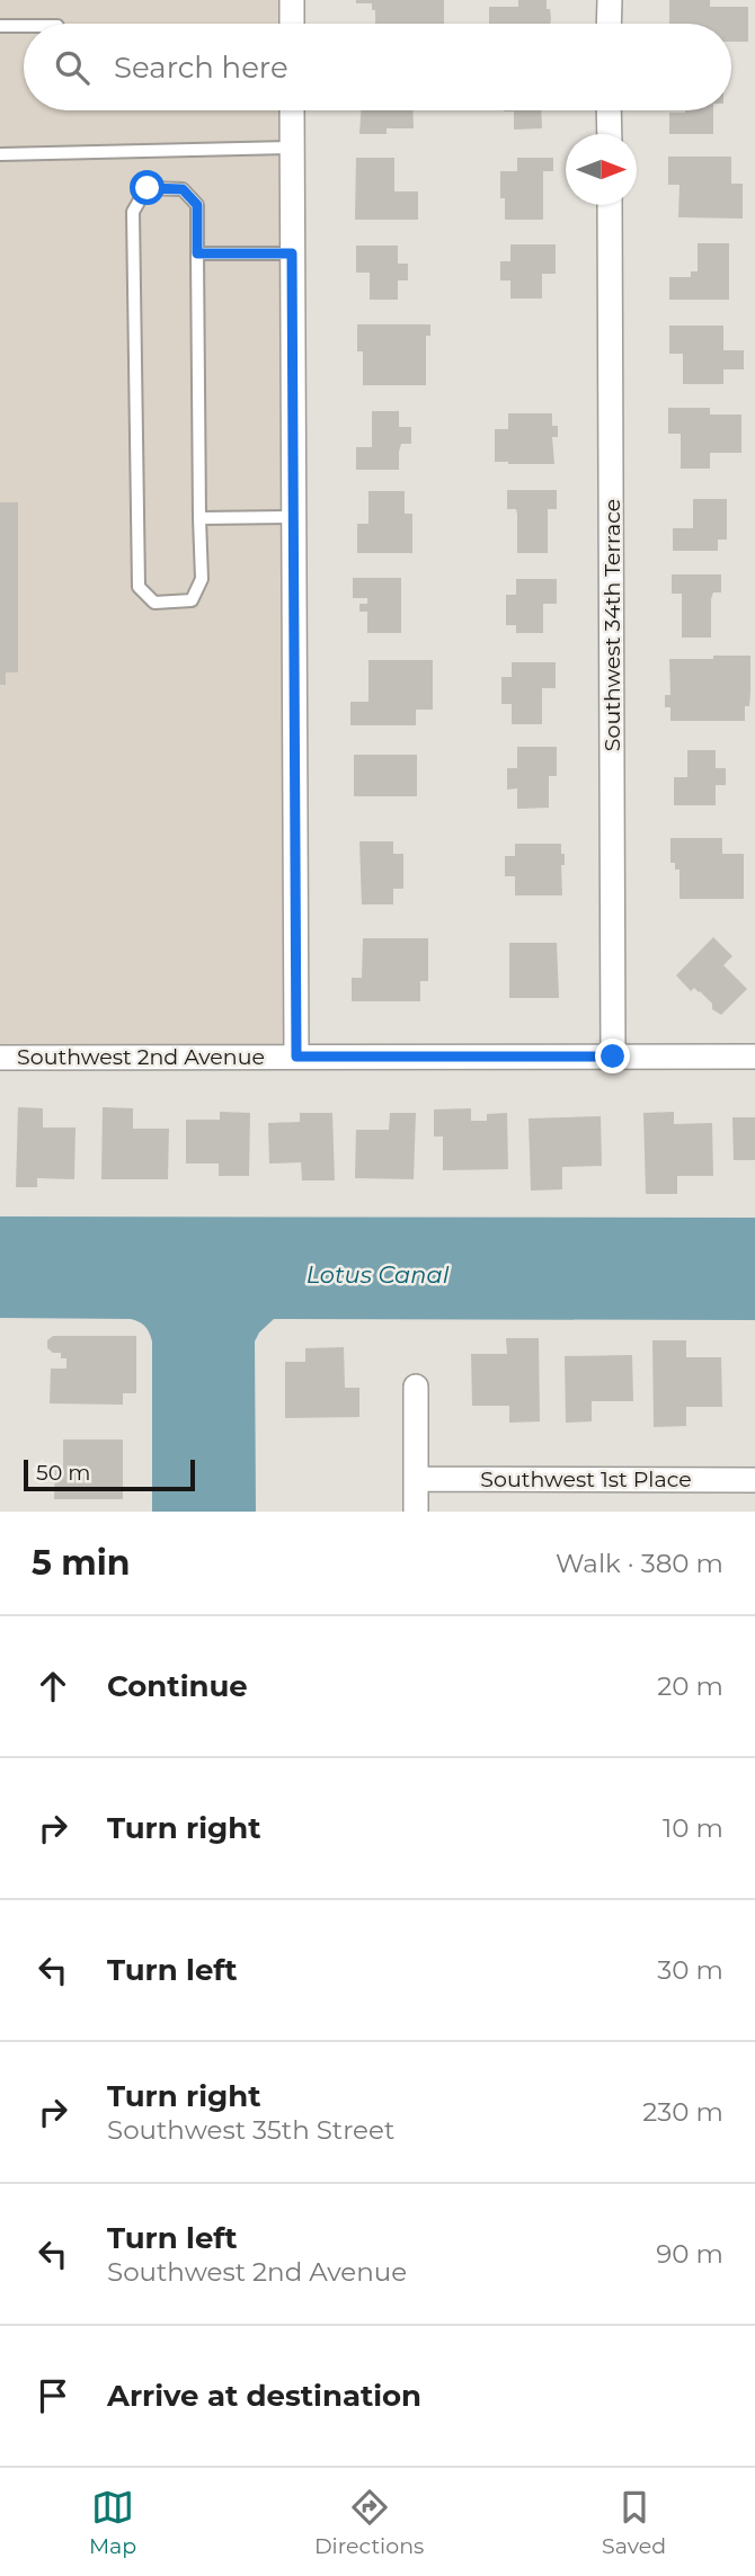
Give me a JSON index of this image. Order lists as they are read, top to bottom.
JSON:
{
  "streets": {
    "street": ["Southwest 34th Terrace", "Southwest 2nd Avenue", "Southwest 1st Place"]
  },
  "crossings": [
    ["Southwest 34th Terrace", "Southwest 2nd Avenue"]
  ],
  "water": ["Lotus Canal"],
  "scale_bar": "50 m",
  "north": "right",
  "page": {
    "search": "Search here",
    "scale": "50 m",
    "heading": ["5 min", "Walk · 380 m"],
    "list": [
      ["Continue", "20 m"],
      ["Turn right", "10 m"],
      ["Turn left", "30 m"],
      ["Turn right", "Southwest 35th Street", "230 m"],
      ["Turn left", "Southwest 2nd Avenue", "90 m"],
      "Arrive at destination"
    ],
    "nav": ["Map", "Directions", "Saved"]
  }
}
